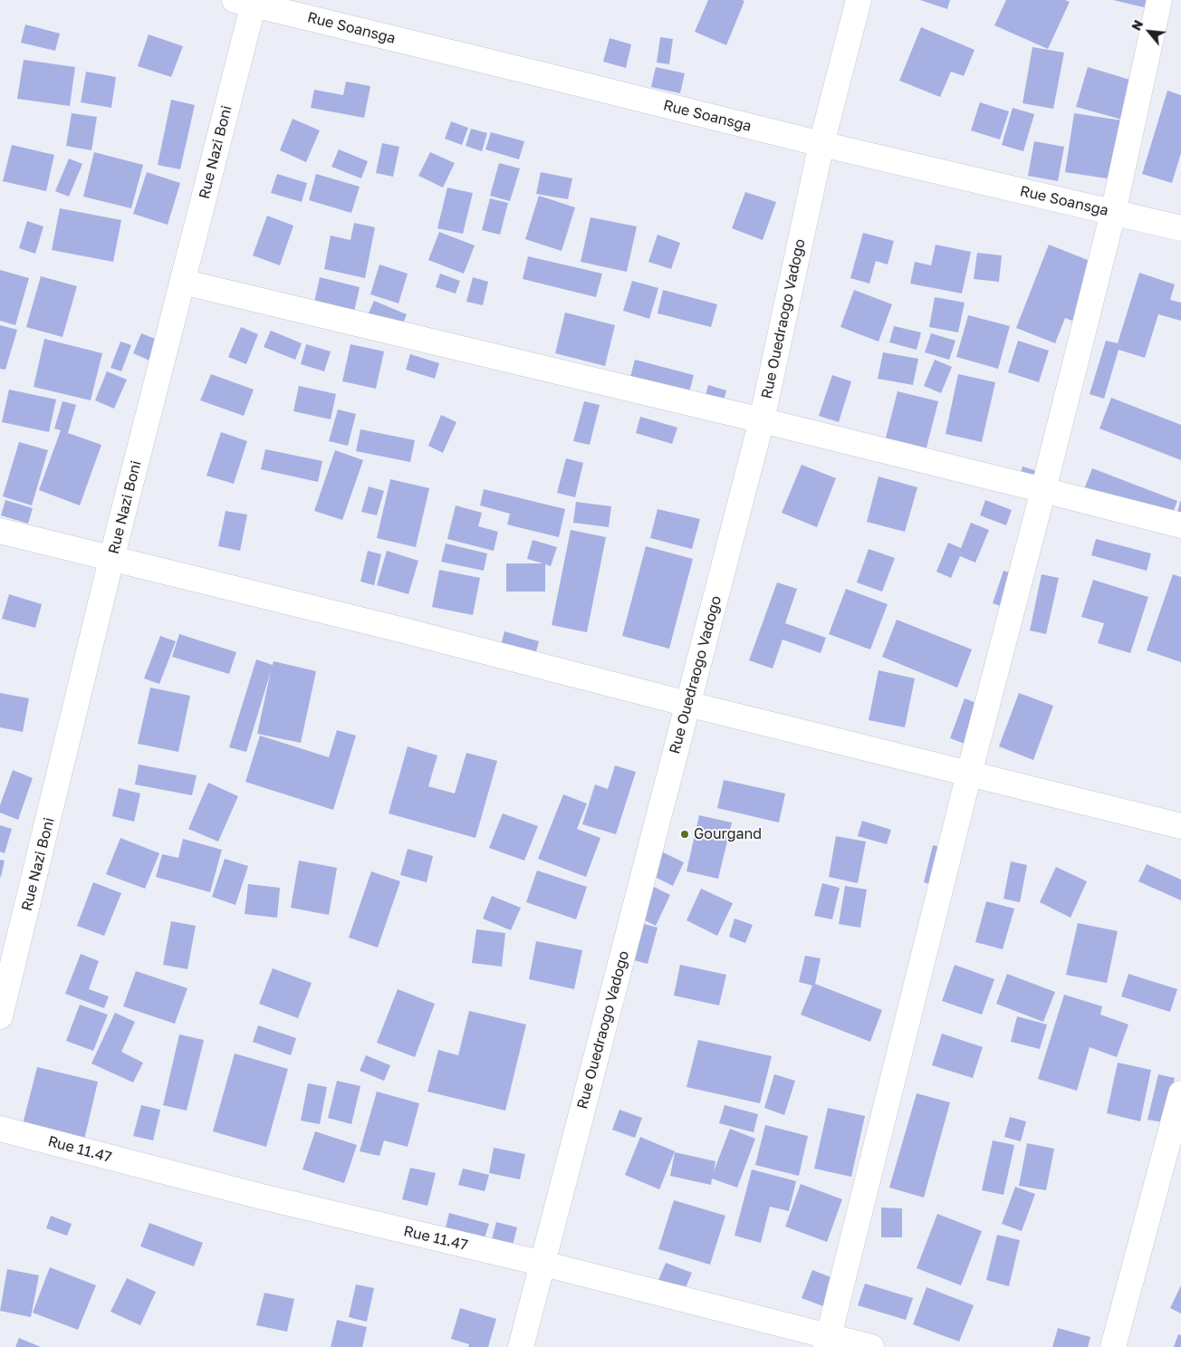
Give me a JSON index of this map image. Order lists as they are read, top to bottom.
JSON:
{
  "streets": {
    "street": [
      "Rue Soansga",
      "Rue Nazi Boni",
      "Rue Ouedraogo Vadogo",
      "Rue 11.47"
    ]
  },
  "crossings": [
    ["Rue Soansga", "Rue Nazi Boni"],
    ["Rue Soansga", "Rue Ouedraogo Vadogo"],
    ["Rue Ouedraogo Vadogo", "Rue 11.47"]
  ],
  "places": ["Gourgand"],
  "north": "top left"
}
